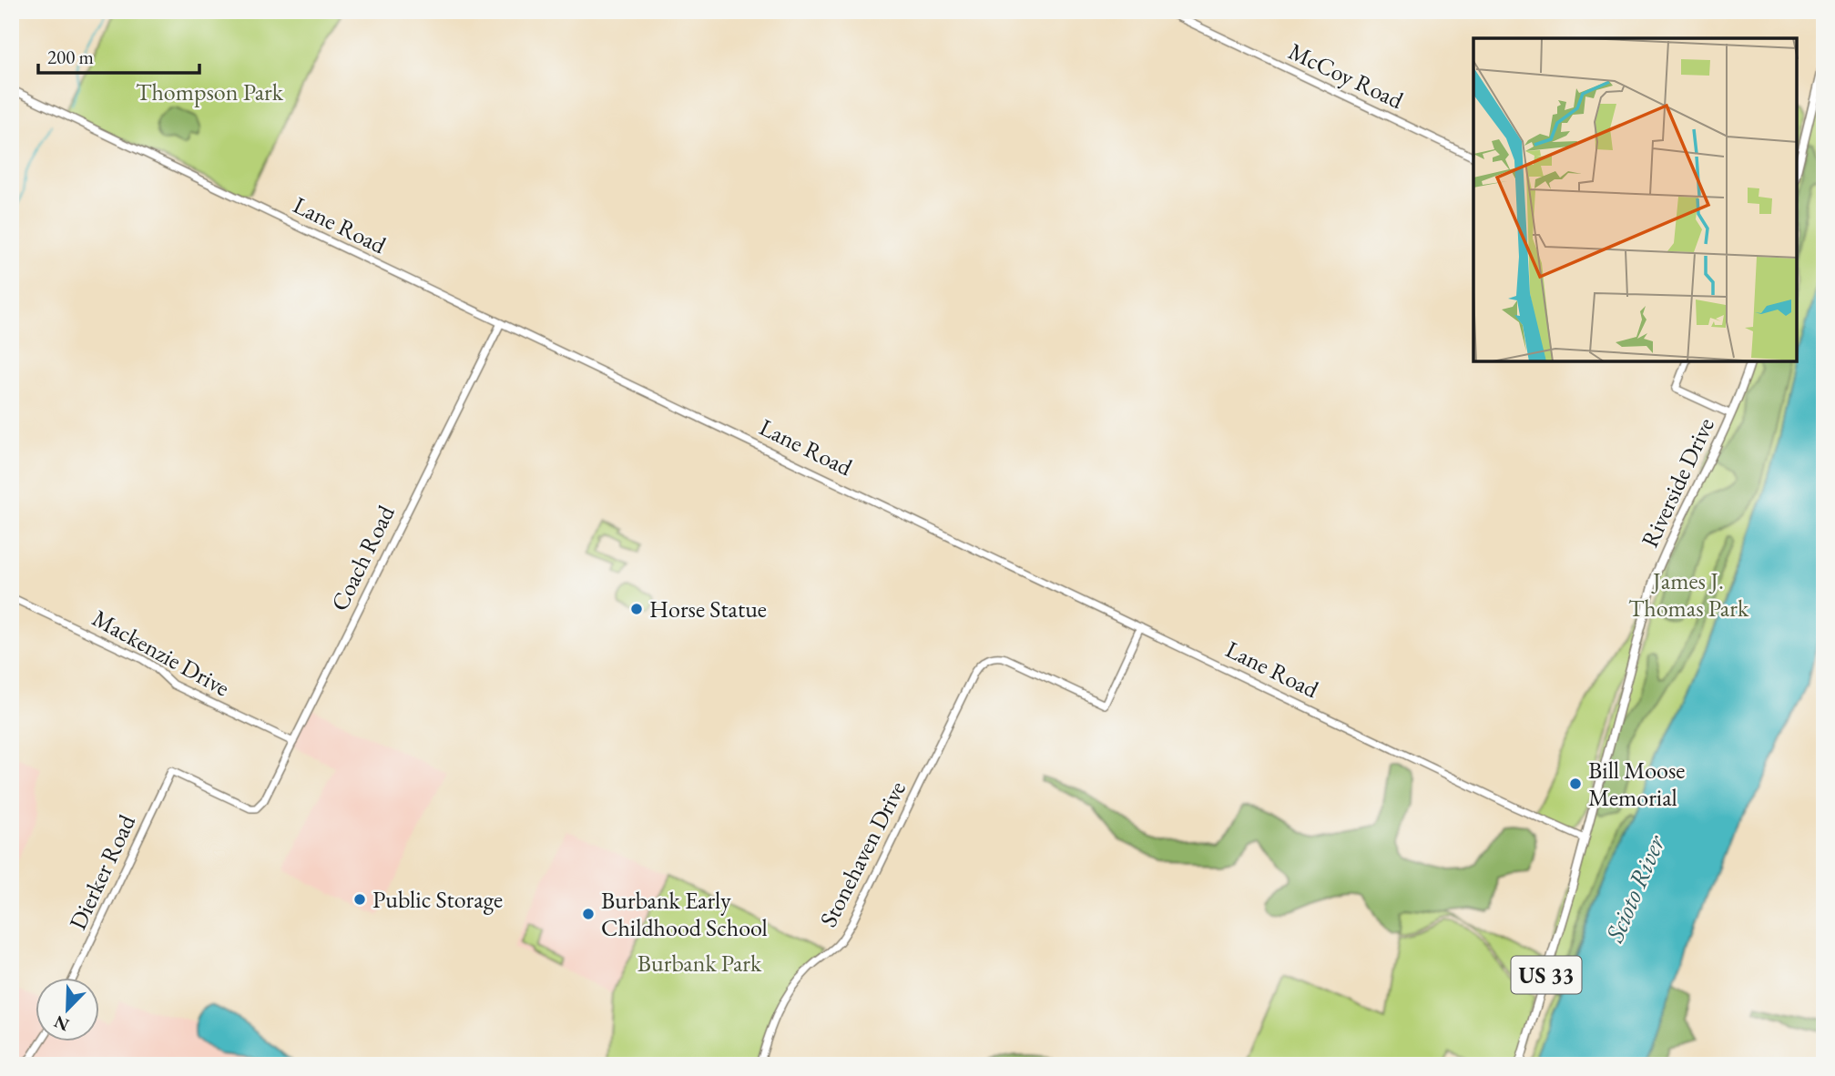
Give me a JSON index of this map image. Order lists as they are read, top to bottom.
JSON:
{
  "streets": {
    "main road": ["Riverside Drive", "US 33"],
    "street": [
      "McCoy Road",
      "Lane Road",
      "Coach Road",
      "Mackenzie Drive",
      "Stonehaven Drive",
      "Dierker Road"
    ]
  },
  "crossings": [
    ["Lane Road", "Riverside Drive"],
    ["Lane Road", "Coach Road"],
    ["Lane Road", "Stonehaven Drive"],
    ["Coach Road", "Mackenzie Drive"],
    ["Coach Road", "Dierker Road"]
  ],
  "water": ["Scioto River"],
  "parks": ["Thompson Park", "James J. Thomas Park", "Burbank Park"],
  "places": [
    "Horse Statue",
    "Bill Moose Memorial",
    "Public Storage",
    "Burbank Early Childhood School"
  ],
  "scale_bar": "200 m",
  "north": "bottom left"
}
